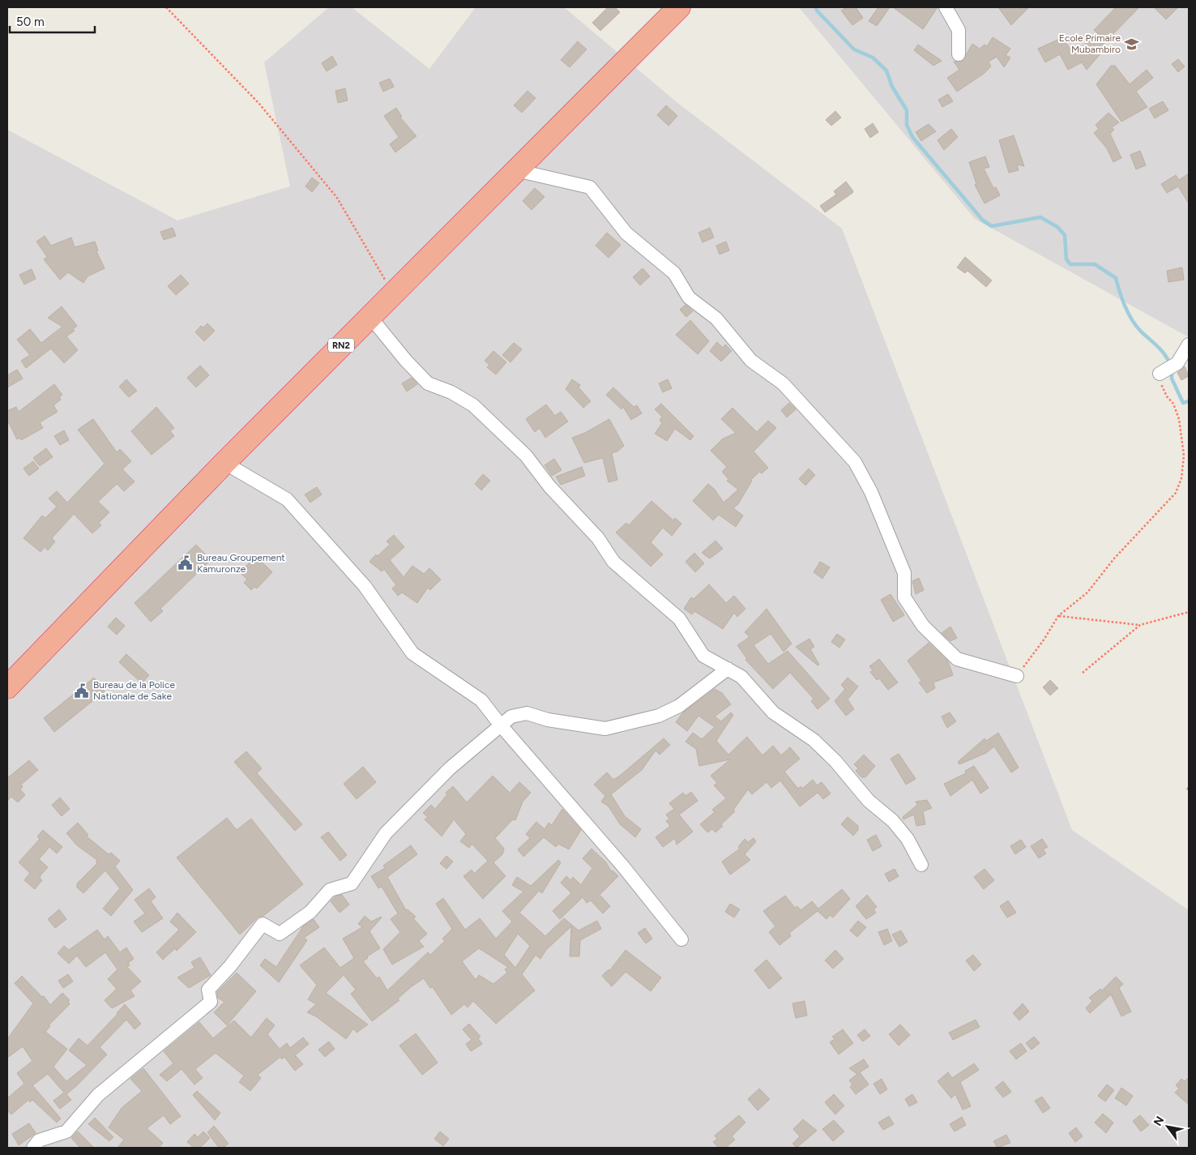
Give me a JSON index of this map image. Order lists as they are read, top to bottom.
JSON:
{
  "streets": {
    "highway": ["RN2"]
  },
  "places": {
    "school or university": ["Ecole Primaire Mubambiro"],
    "public building": ["Bureau Groupement Kamuronze", "Bureau de la Police Nationale de Sake"]
  },
  "scale_bar": "50 m",
  "north": "top left"
}
